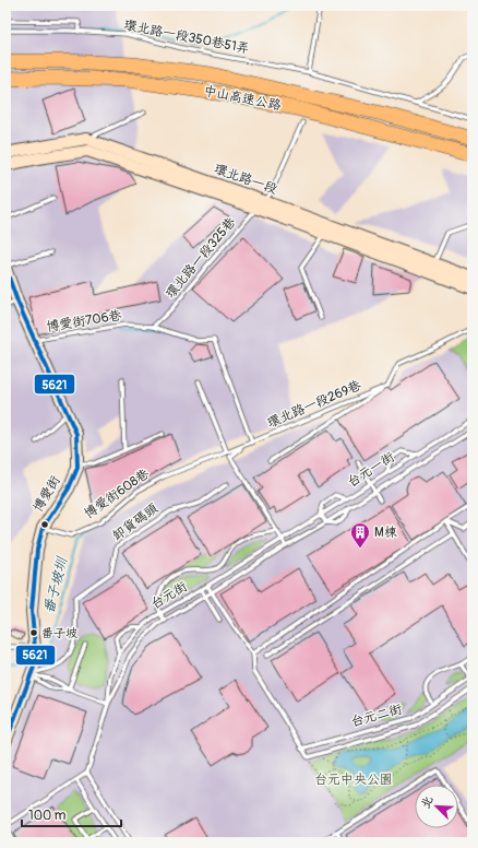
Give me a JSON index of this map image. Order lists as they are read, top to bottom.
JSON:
{
  "streets": {
    "highway": ["中山高速公路"],
    "street": ["環北路一段", "博愛街"],
    "lane": [
      "環北路一段350巷51弄",
      "環北路一段325巷",
      "博愛街706巷",
      "環北路一段269巷",
      "台元一街",
      "博愛街608巷",
      "卸貨碼頭",
      "台元街",
      "台元二街"
    ]
  },
  "crossings": [
    ["環北路一段", "環北路一段325巷"],
    ["環北路一段325巷", "博愛街706巷"],
    ["博愛街706巷", "環北路一段269巷"],
    ["博愛街706巷", "博愛街"],
    ["博愛街706巷", "博愛街608巷"],
    ["環北路一段269巷", "博愛街608巷"],
    ["台元一街", "台元街"],
    ["博愛街", "博愛街608巷"],
    ["博愛街", "卸貨碼頭"]
  ],
  "water": ["番子坡圳"],
  "parks": ["台元中央公園"],
  "places": {
    "building": ["M棟"],
    "other": ["番子坡"]
  },
  "lines": ["transit line 5621"],
  "scale_bar": "100 m",
  "north": "top left"
}
